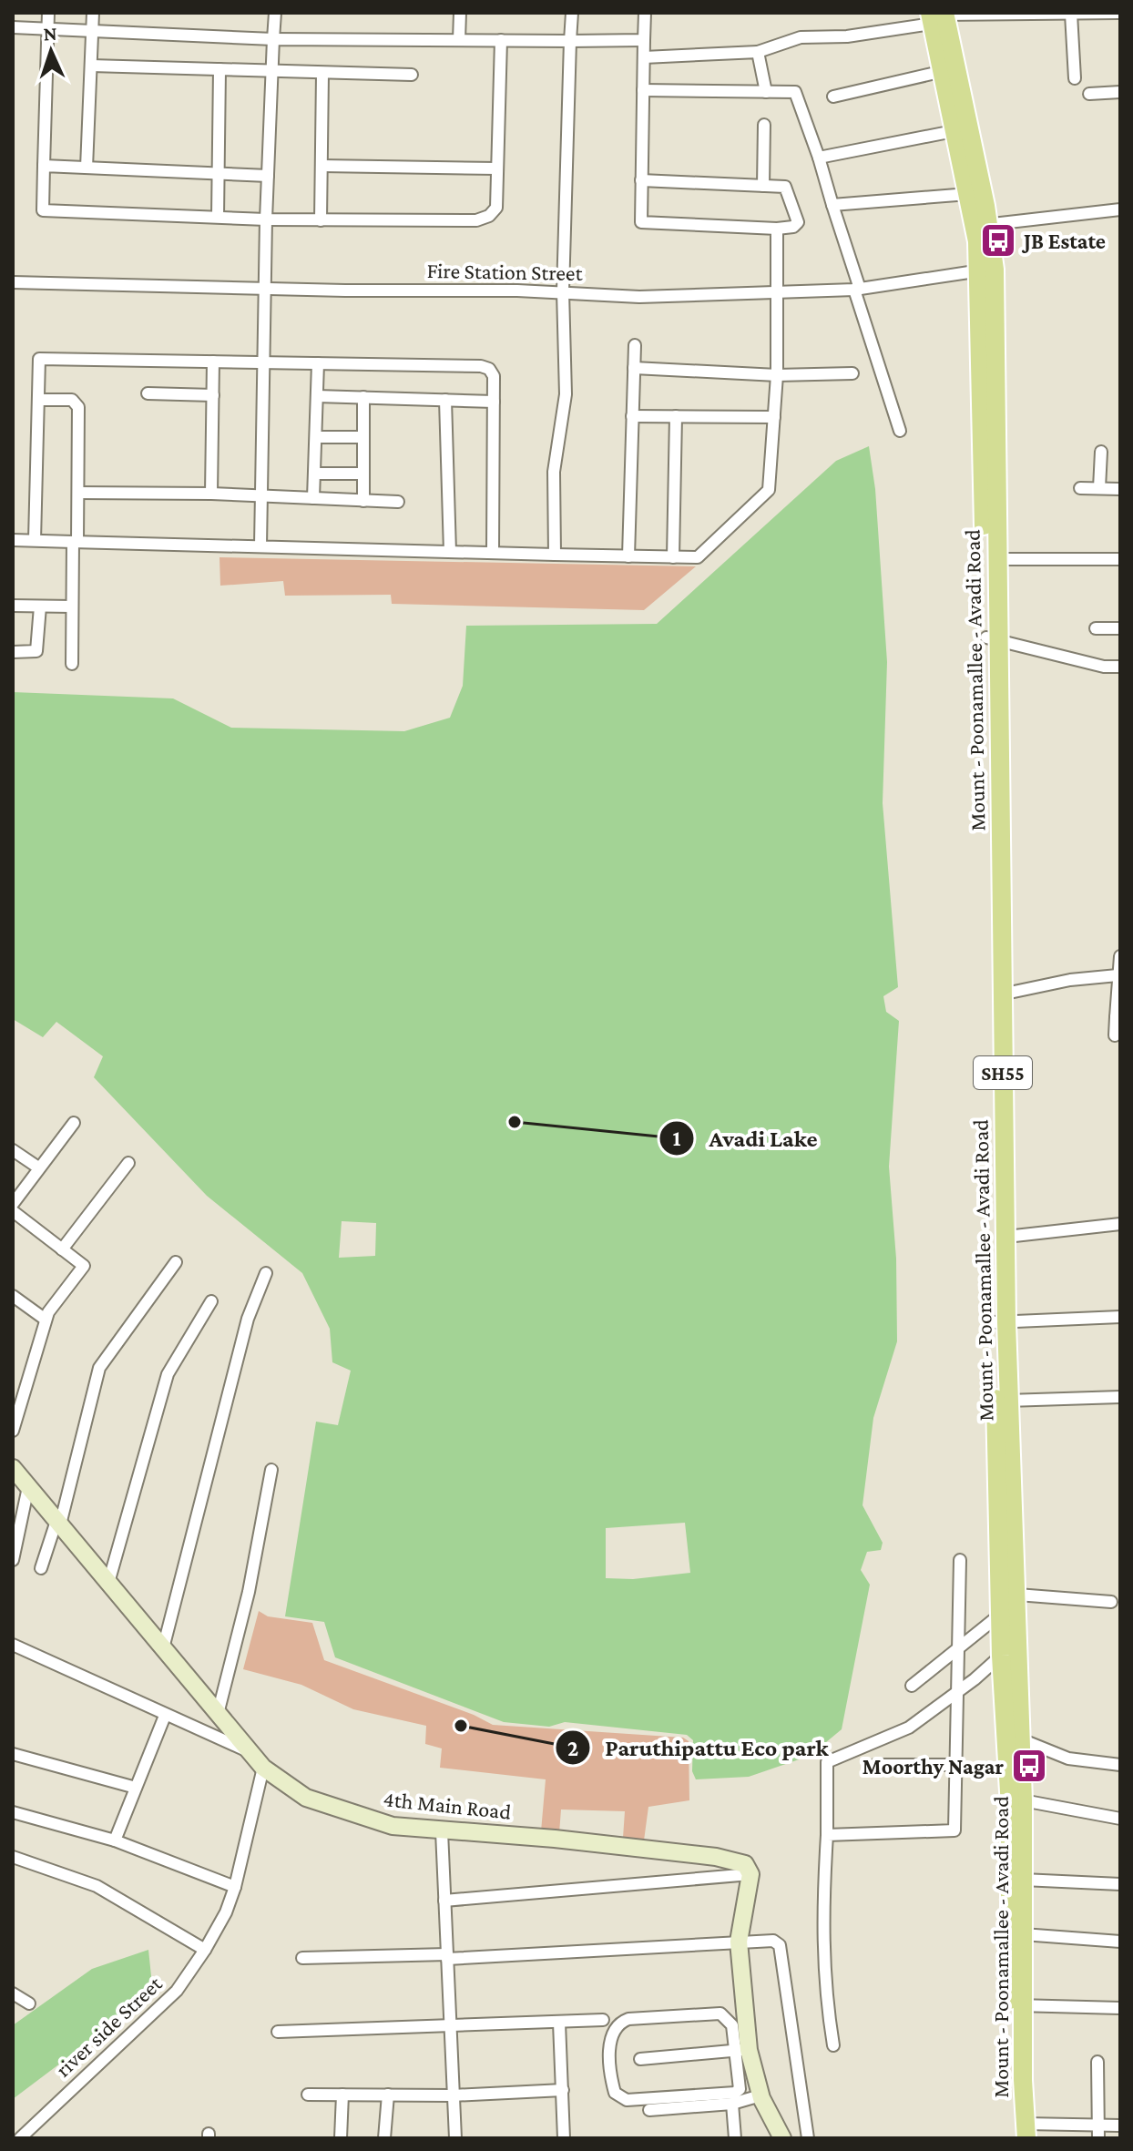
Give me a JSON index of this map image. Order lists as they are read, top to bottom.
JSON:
{
  "streets": {
    "main road": ["Mount - Poonamallee - Avadi Road", "SH55", "4th Main Road"],
    "street": ["Fire Station Street", "river side Street"]
  },
  "crossings": [
    ["Fire Station Street", "Mount - Poonamallee - Avadi Road"],
    ["4th Main Road", "river side Street"]
  ],
  "places": {
    "bus stop": ["JB Estate", "Moorthy Nagar"],
    "other": ["Avadi Lake", "Paruthipattu Eco park"]
  },
  "north": "top"
}
